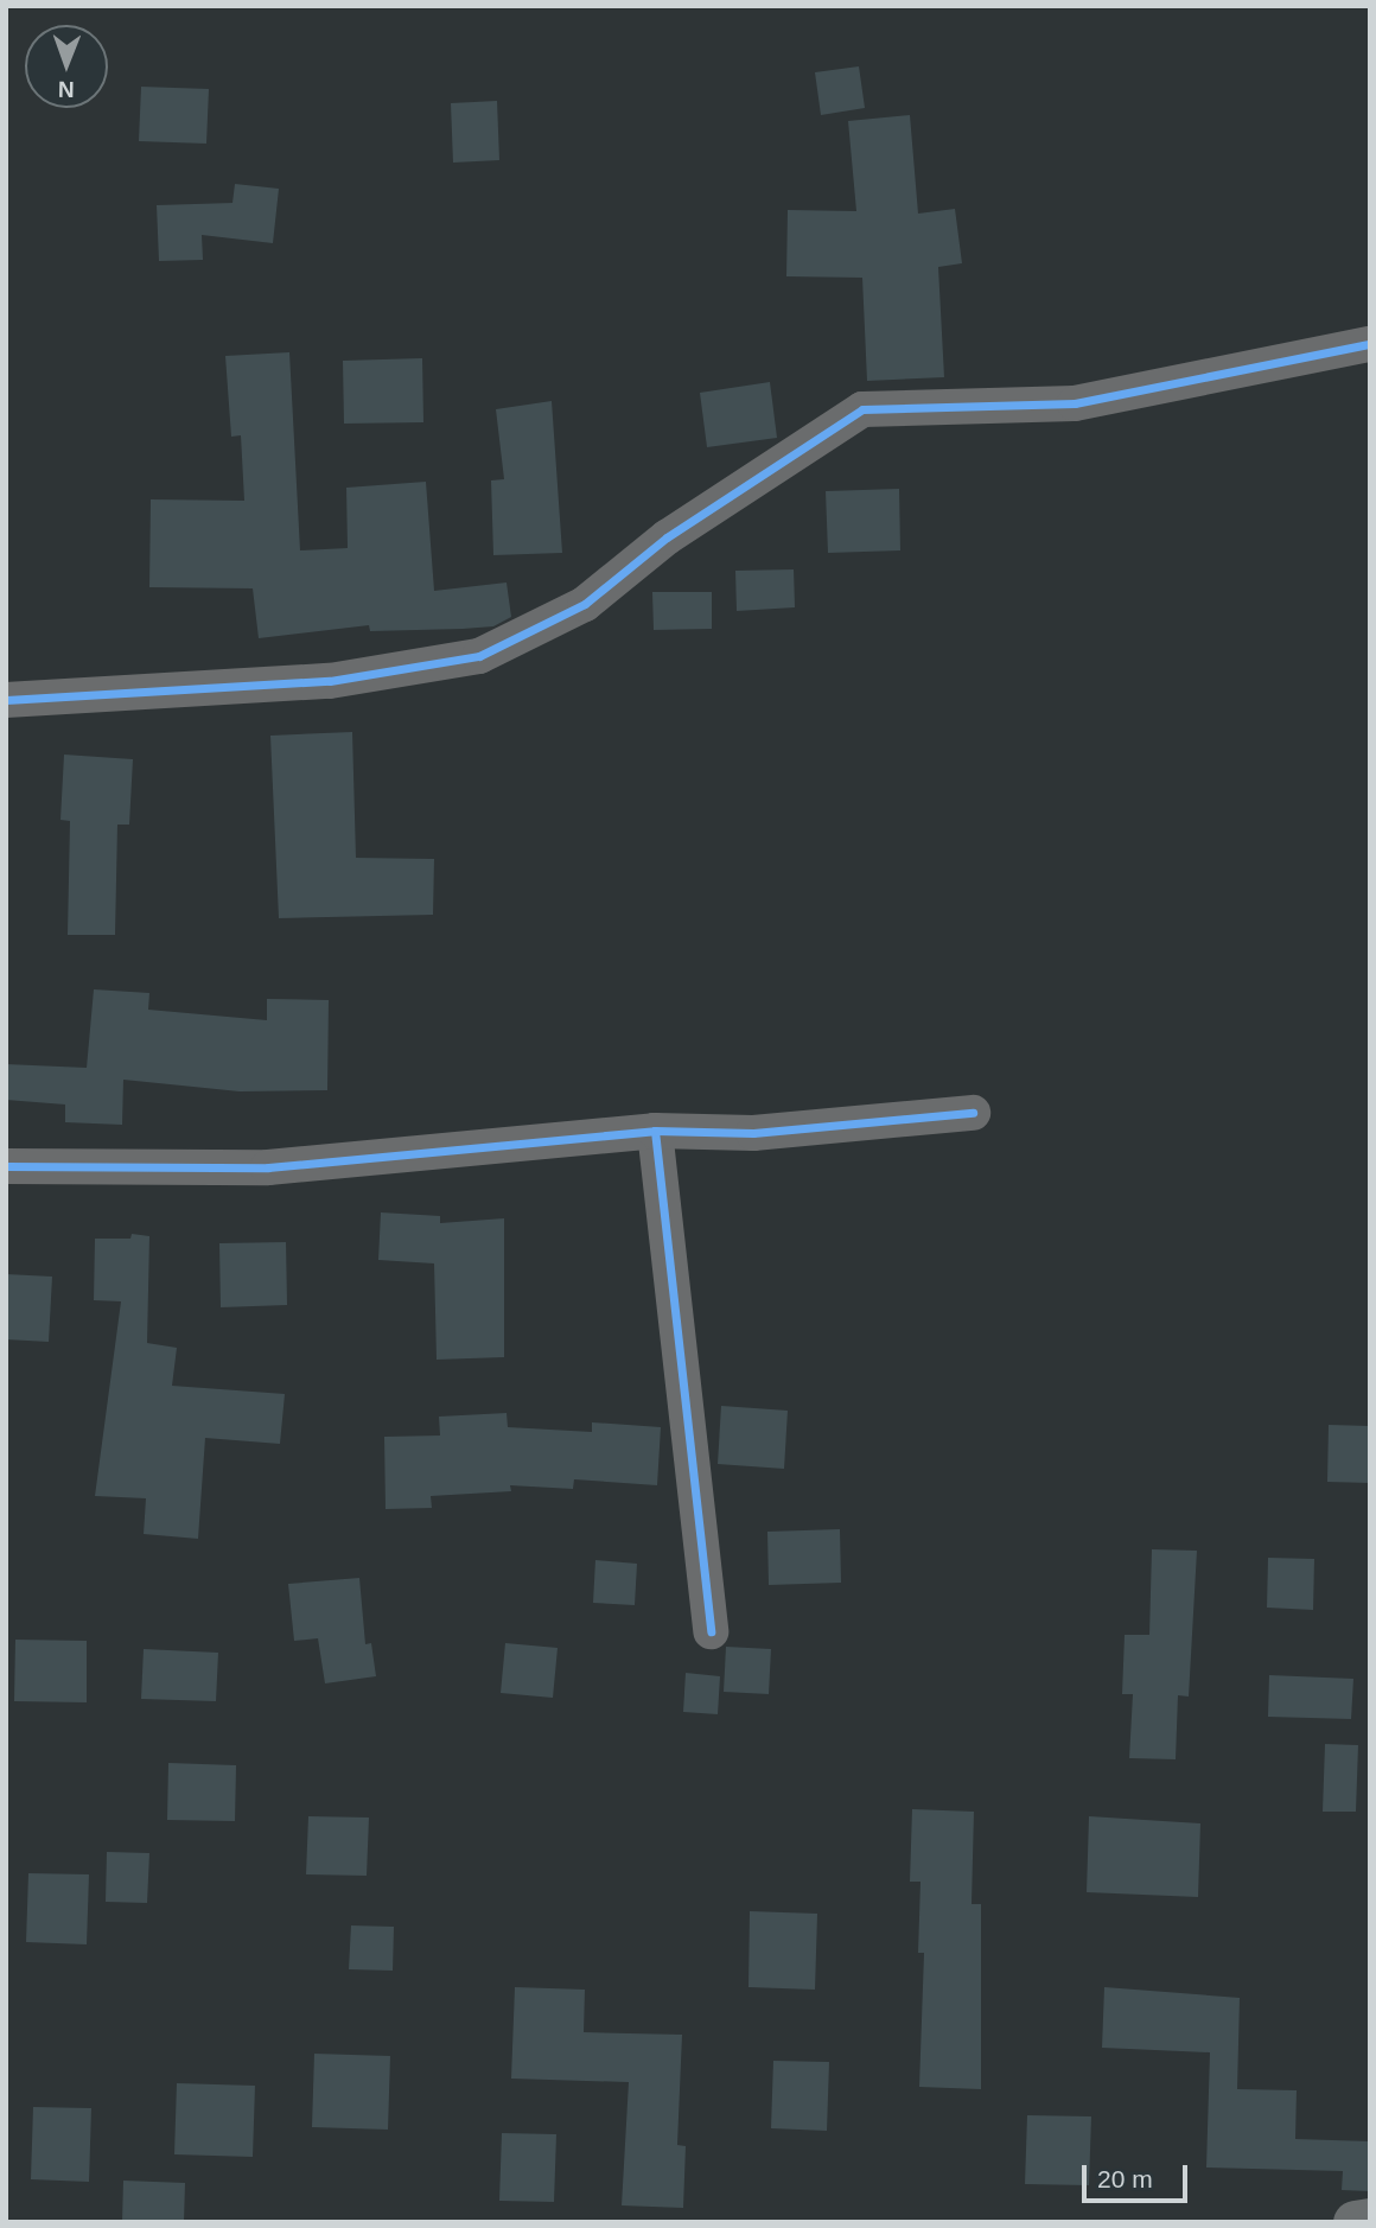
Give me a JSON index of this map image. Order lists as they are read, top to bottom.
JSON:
{
  "scale_bar": "20 m",
  "north": "bottom"
}
